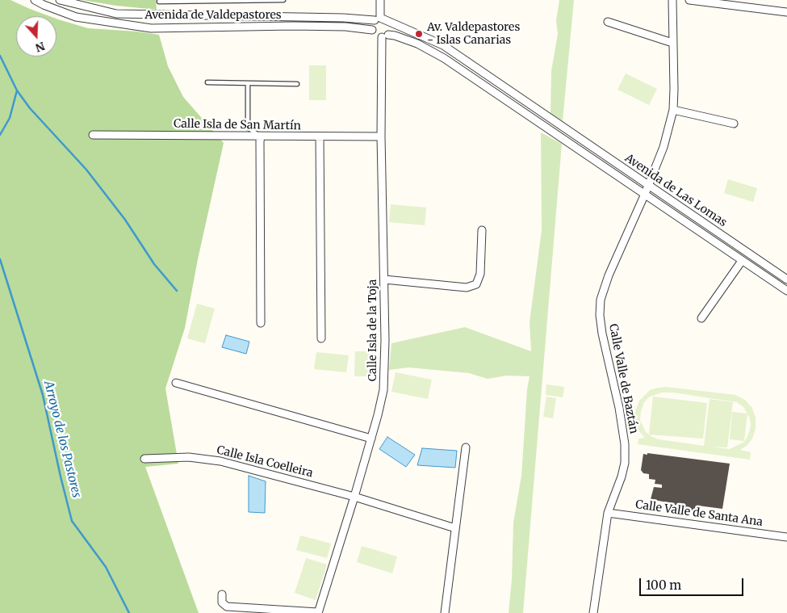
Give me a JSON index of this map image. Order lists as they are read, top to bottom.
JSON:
{
  "streets": {
    "street": [
      "Avenida de Valdepastores",
      "Calle Isla de San Martín",
      "Avenida de Las Lomas",
      "Calle Isla de la Toja",
      "Calle Valle de Baztán",
      "Calle Isla Coelleira",
      "Calle Valle de Santa Ana"
    ]
  },
  "crossings": [
    ["Calle Isla de San Martín", "Calle Isla de la Toja"],
    ["Avenida de Las Lomas", "Calle Isla de la Toja"],
    ["Avenida de Las Lomas", "Calle Valle de Baztán"],
    ["Calle Isla de la Toja", "Calle Isla Coelleira"],
    ["Calle Valle de Baztán", "Calle Valle de Santa Ana"]
  ],
  "water": ["Arroyo de los Pastores"],
  "places": ["Av. Valdepastores - Islas Canarias"],
  "scale_bar": "100 m",
  "north": "bottom"
}
